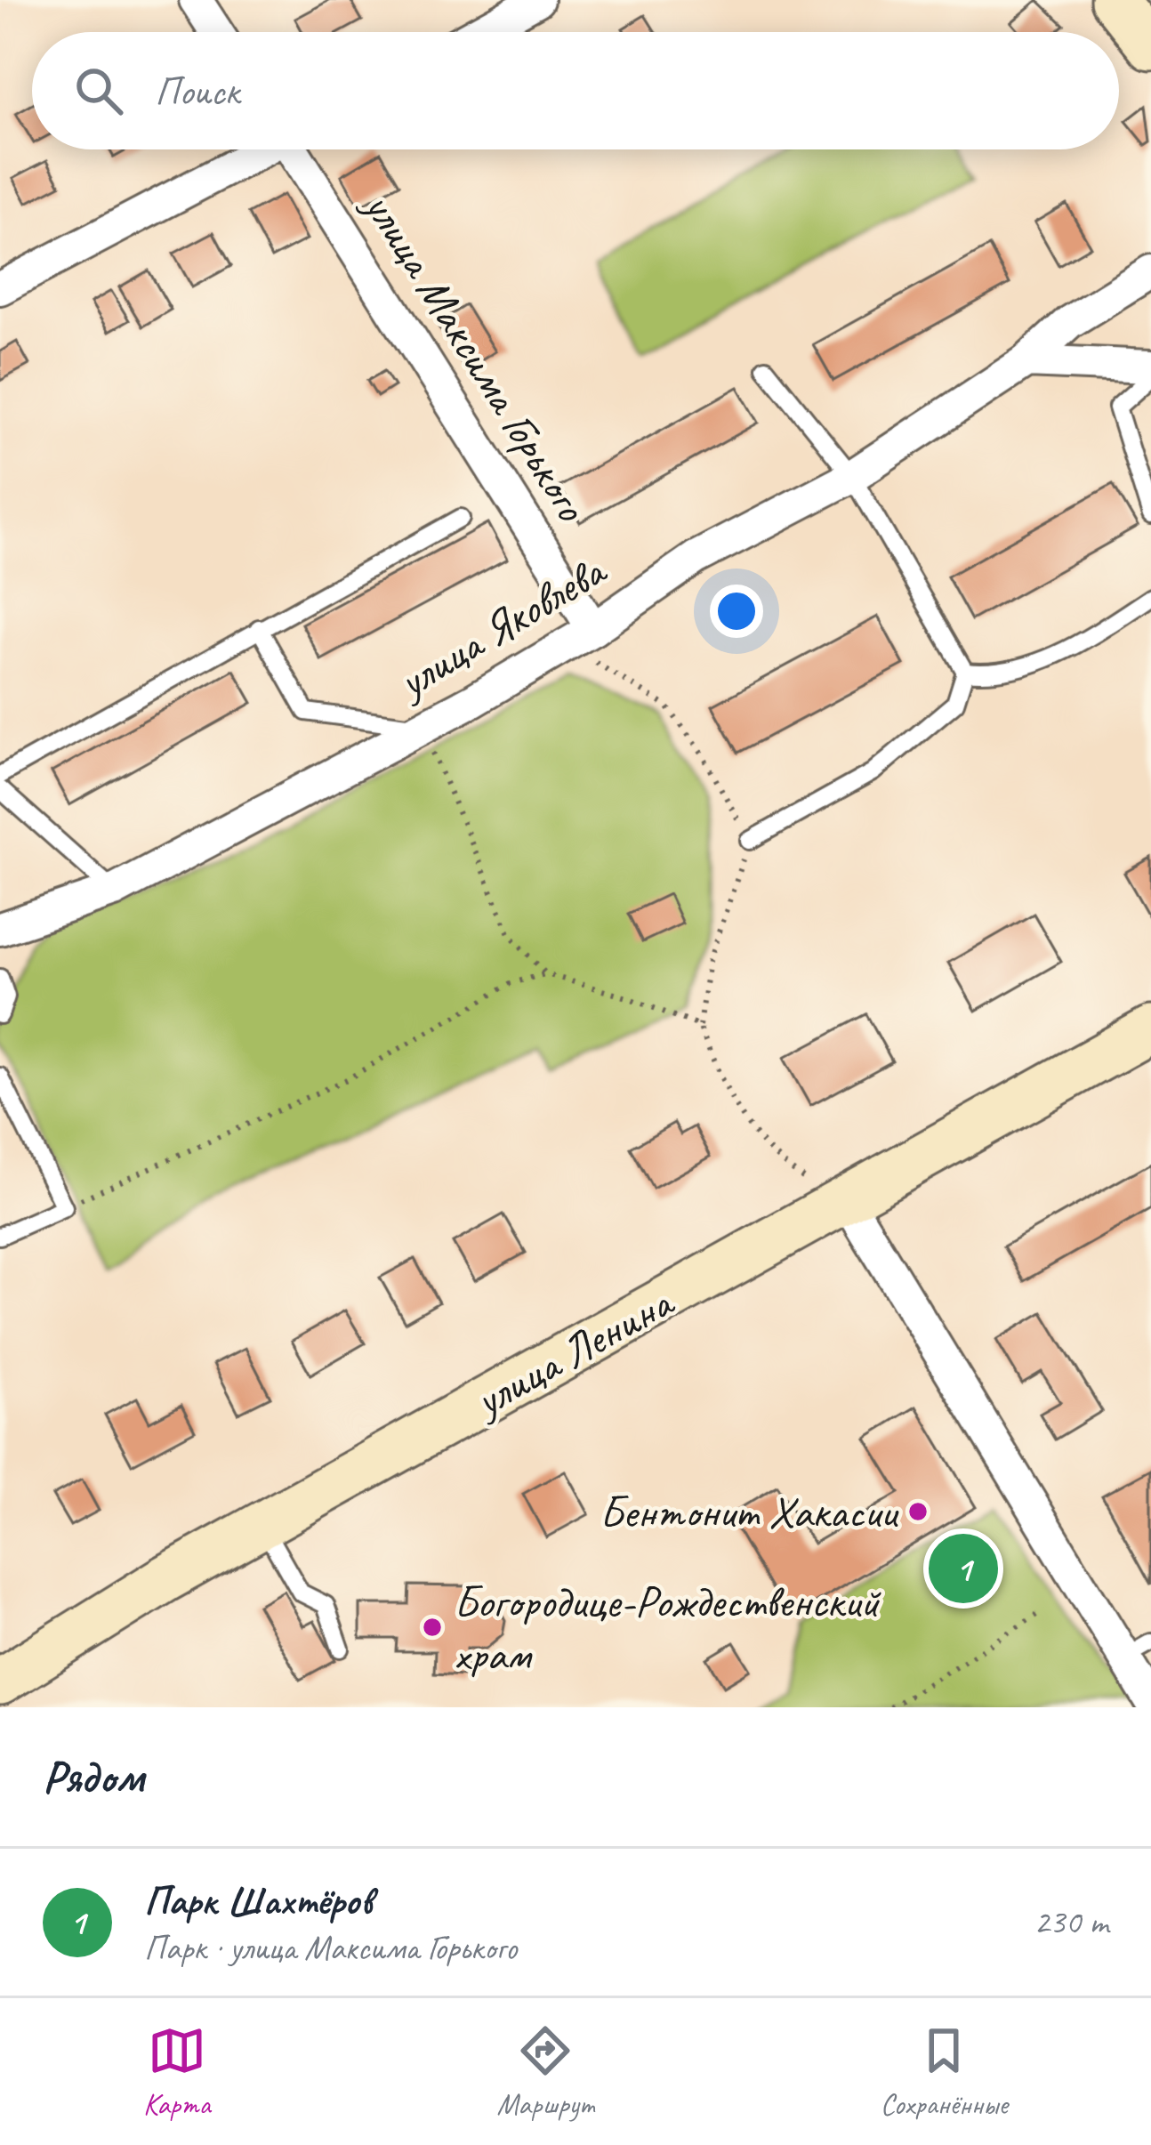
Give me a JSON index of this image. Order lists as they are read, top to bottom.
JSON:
{
  "streets": {
    "street": ["улица Максима Горького", "улица Яковлева", "улица Ленина"]
  },
  "crossings": [
    ["улица Максима Горького", "улица Яковлева"]
  ],
  "places": ["Бентонит Хакасии", "Богородице-Рождественский храм"],
  "page": {
    "search": "Поиск",
    "pins": "1",
    "heading": "Рядом",
    "list": [
      {
        "mark": "1",
        "name": "Парк Шахтёров",
        "note": "Парк · улица Максима Горького",
        "value": "230 m"
      }
    ],
    "nav": ["Карта", "Маршрут", "Сохранённые"]
  }
}
